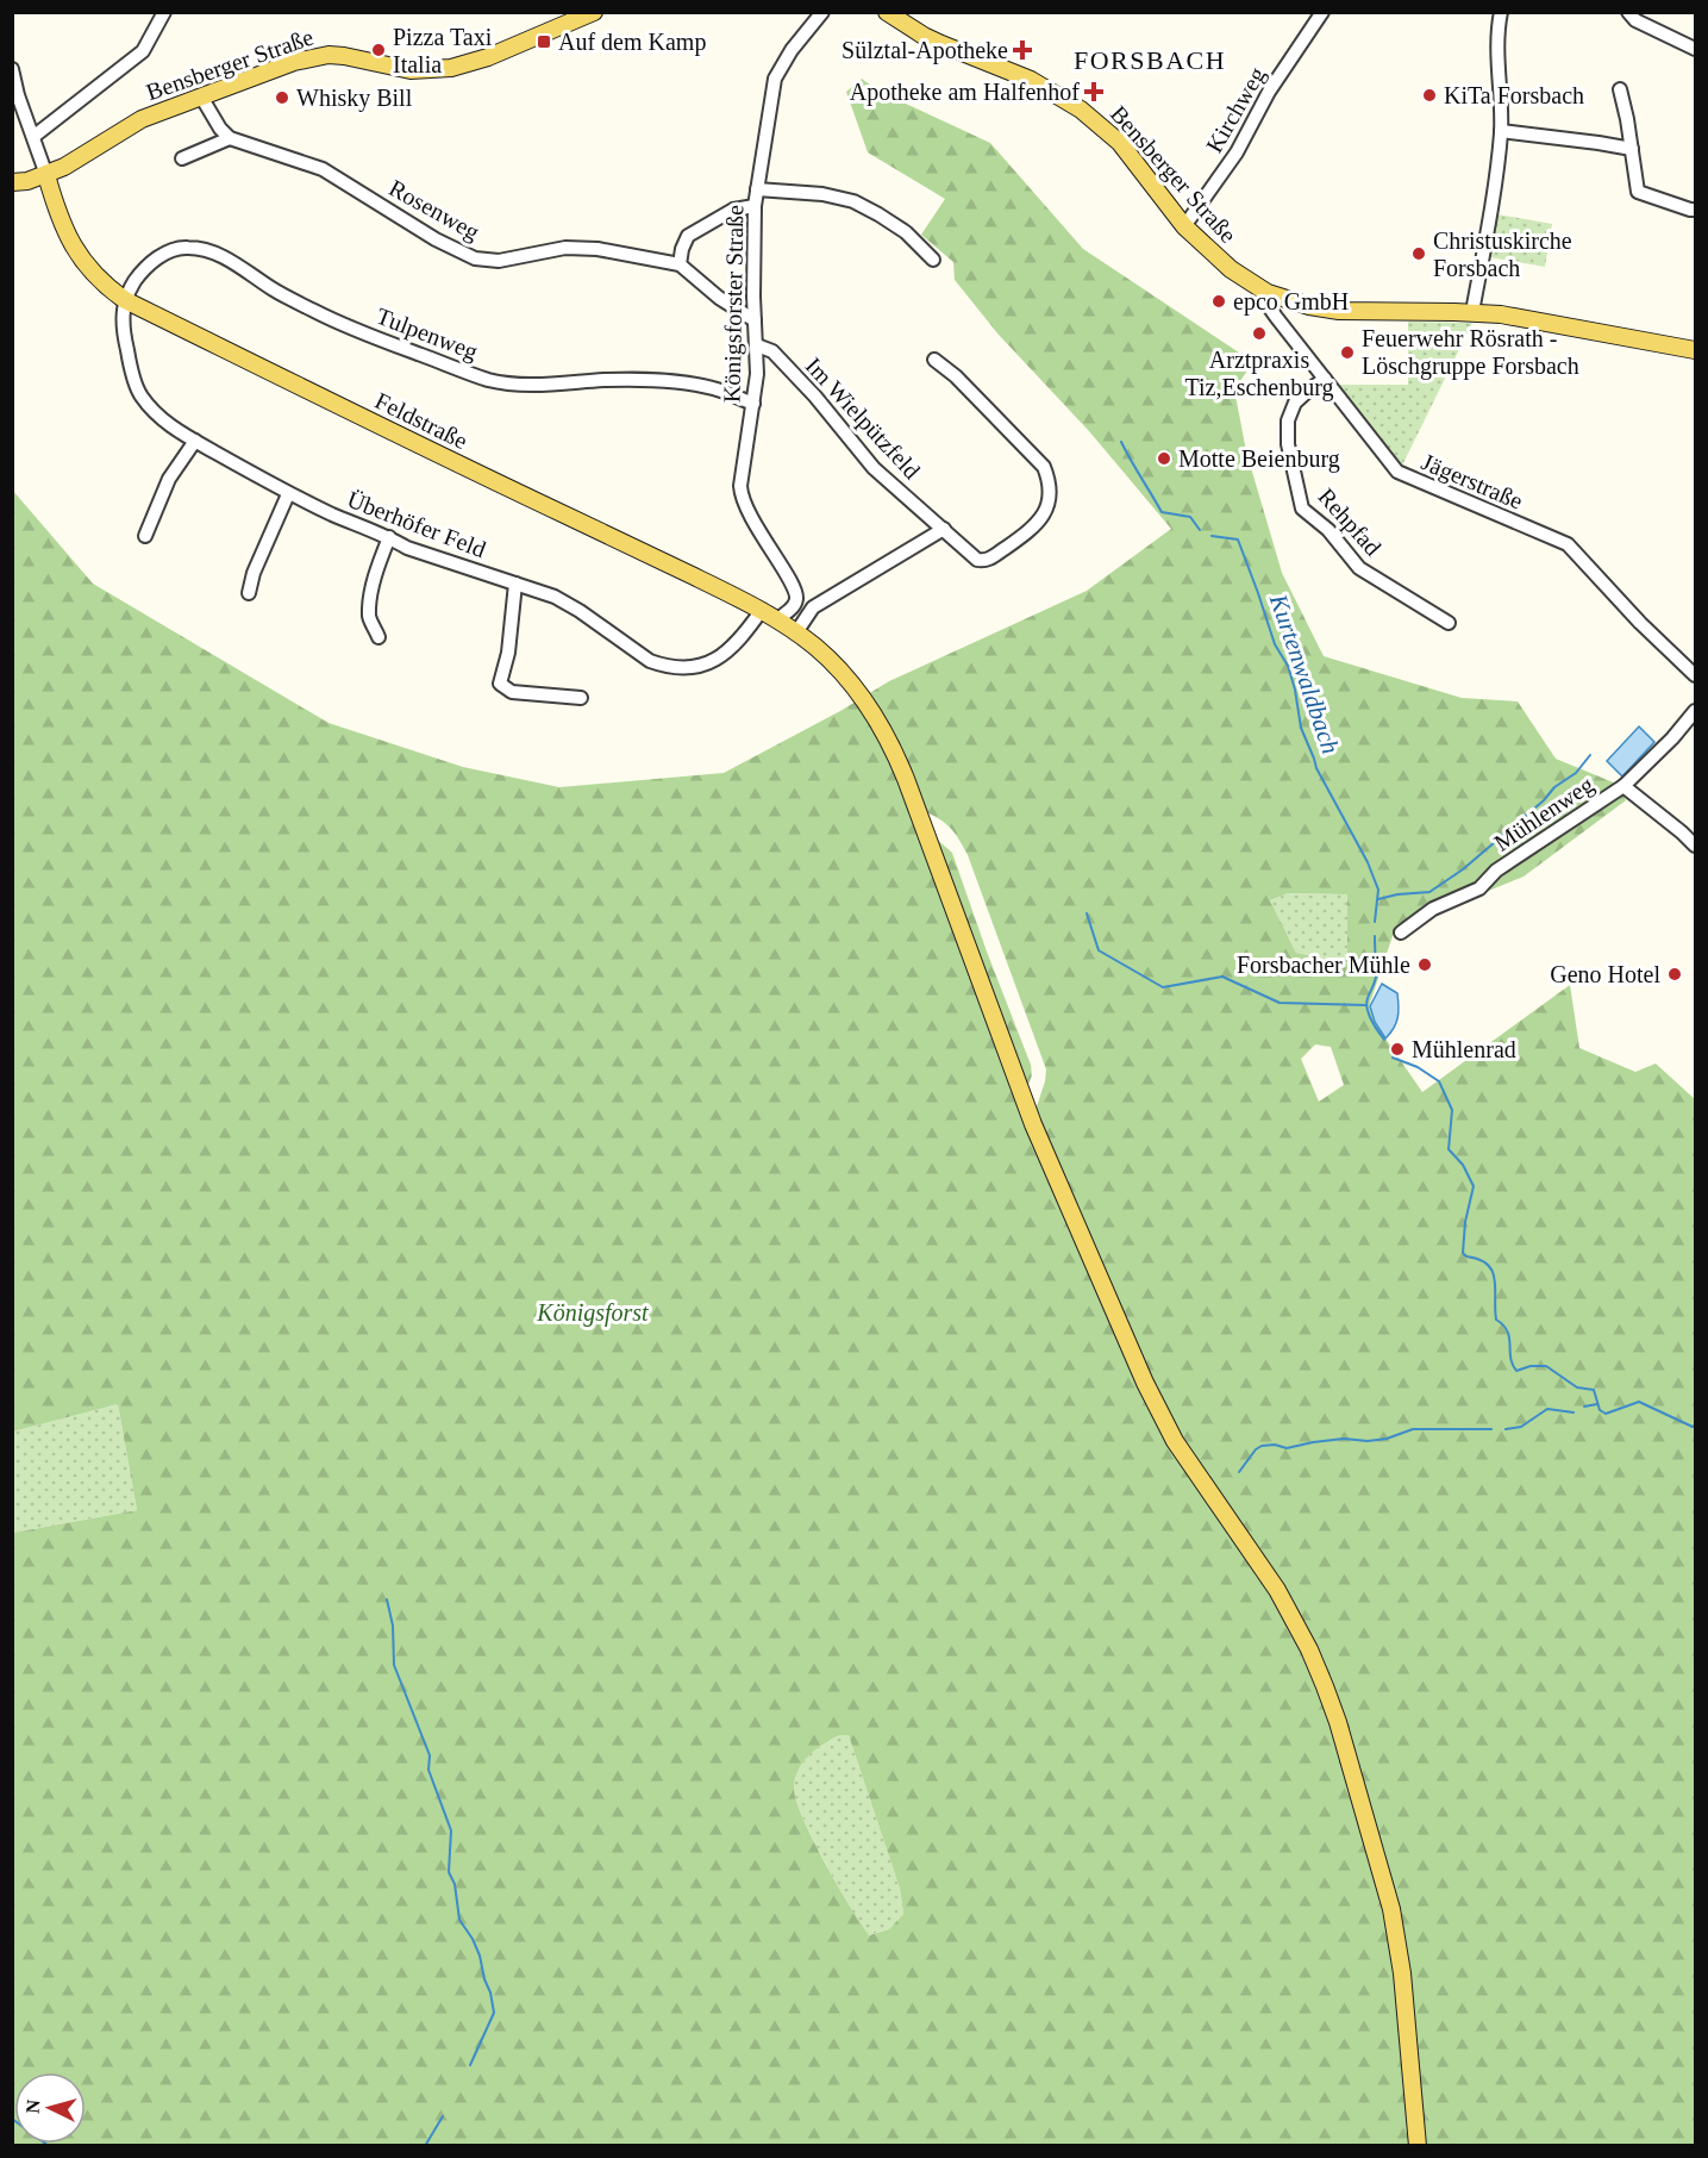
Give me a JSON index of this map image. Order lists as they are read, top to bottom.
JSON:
{
  "streets": {
    "main road": ["Bensberger Straße", "Feldstraße"],
    "street": [
      "Kirchweg",
      "Rosenweg",
      "Königsforster Straße",
      "Tulpenweg",
      "Im Wielpützfeld",
      "Jägerstraße",
      "Rehpfad",
      "Überhöfer Feld",
      "Mühlenweg"
    ]
  },
  "crossings": [
    ["Bensberger Straße", "Kirchweg"],
    ["Bensberger Straße", "Feldstraße"],
    ["Bensberger Straße", "Jägerstraße"],
    ["Königsforster Straße", "Tulpenweg"],
    ["Königsforster Straße", "Im Wielpützfeld"],
    ["Tulpenweg", "Feldstraße"],
    ["Tulpenweg", "Überhöfer Feld"],
    ["Feldstraße", "Überhöfer Feld"],
    ["Jägerstraße", "Rehpfad"]
  ],
  "districts": ["FORSBACH"],
  "water": ["Kurtenwaldbach"],
  "parks": ["Königsforst"],
  "places": {
    "transit": ["Auf dem Kamp"],
    "other": [
      "Pizza Taxi Italia",
      "KiTa Forsbach",
      "Whisky Bill",
      "Christuskirche Forsbach",
      "epco GmbH",
      "Arztpraxis Tiz,Eschenburg",
      "Feuerwehr Rösrath - Löschgruppe Forsbach",
      "Motte Beienburg",
      "Forsbacher Mühle",
      "Geno Hotel",
      "Mühlenrad"
    ],
    "health": ["Sülztal-Apotheke", "Apotheke am Halfenhof"]
  },
  "north": "left"
}
